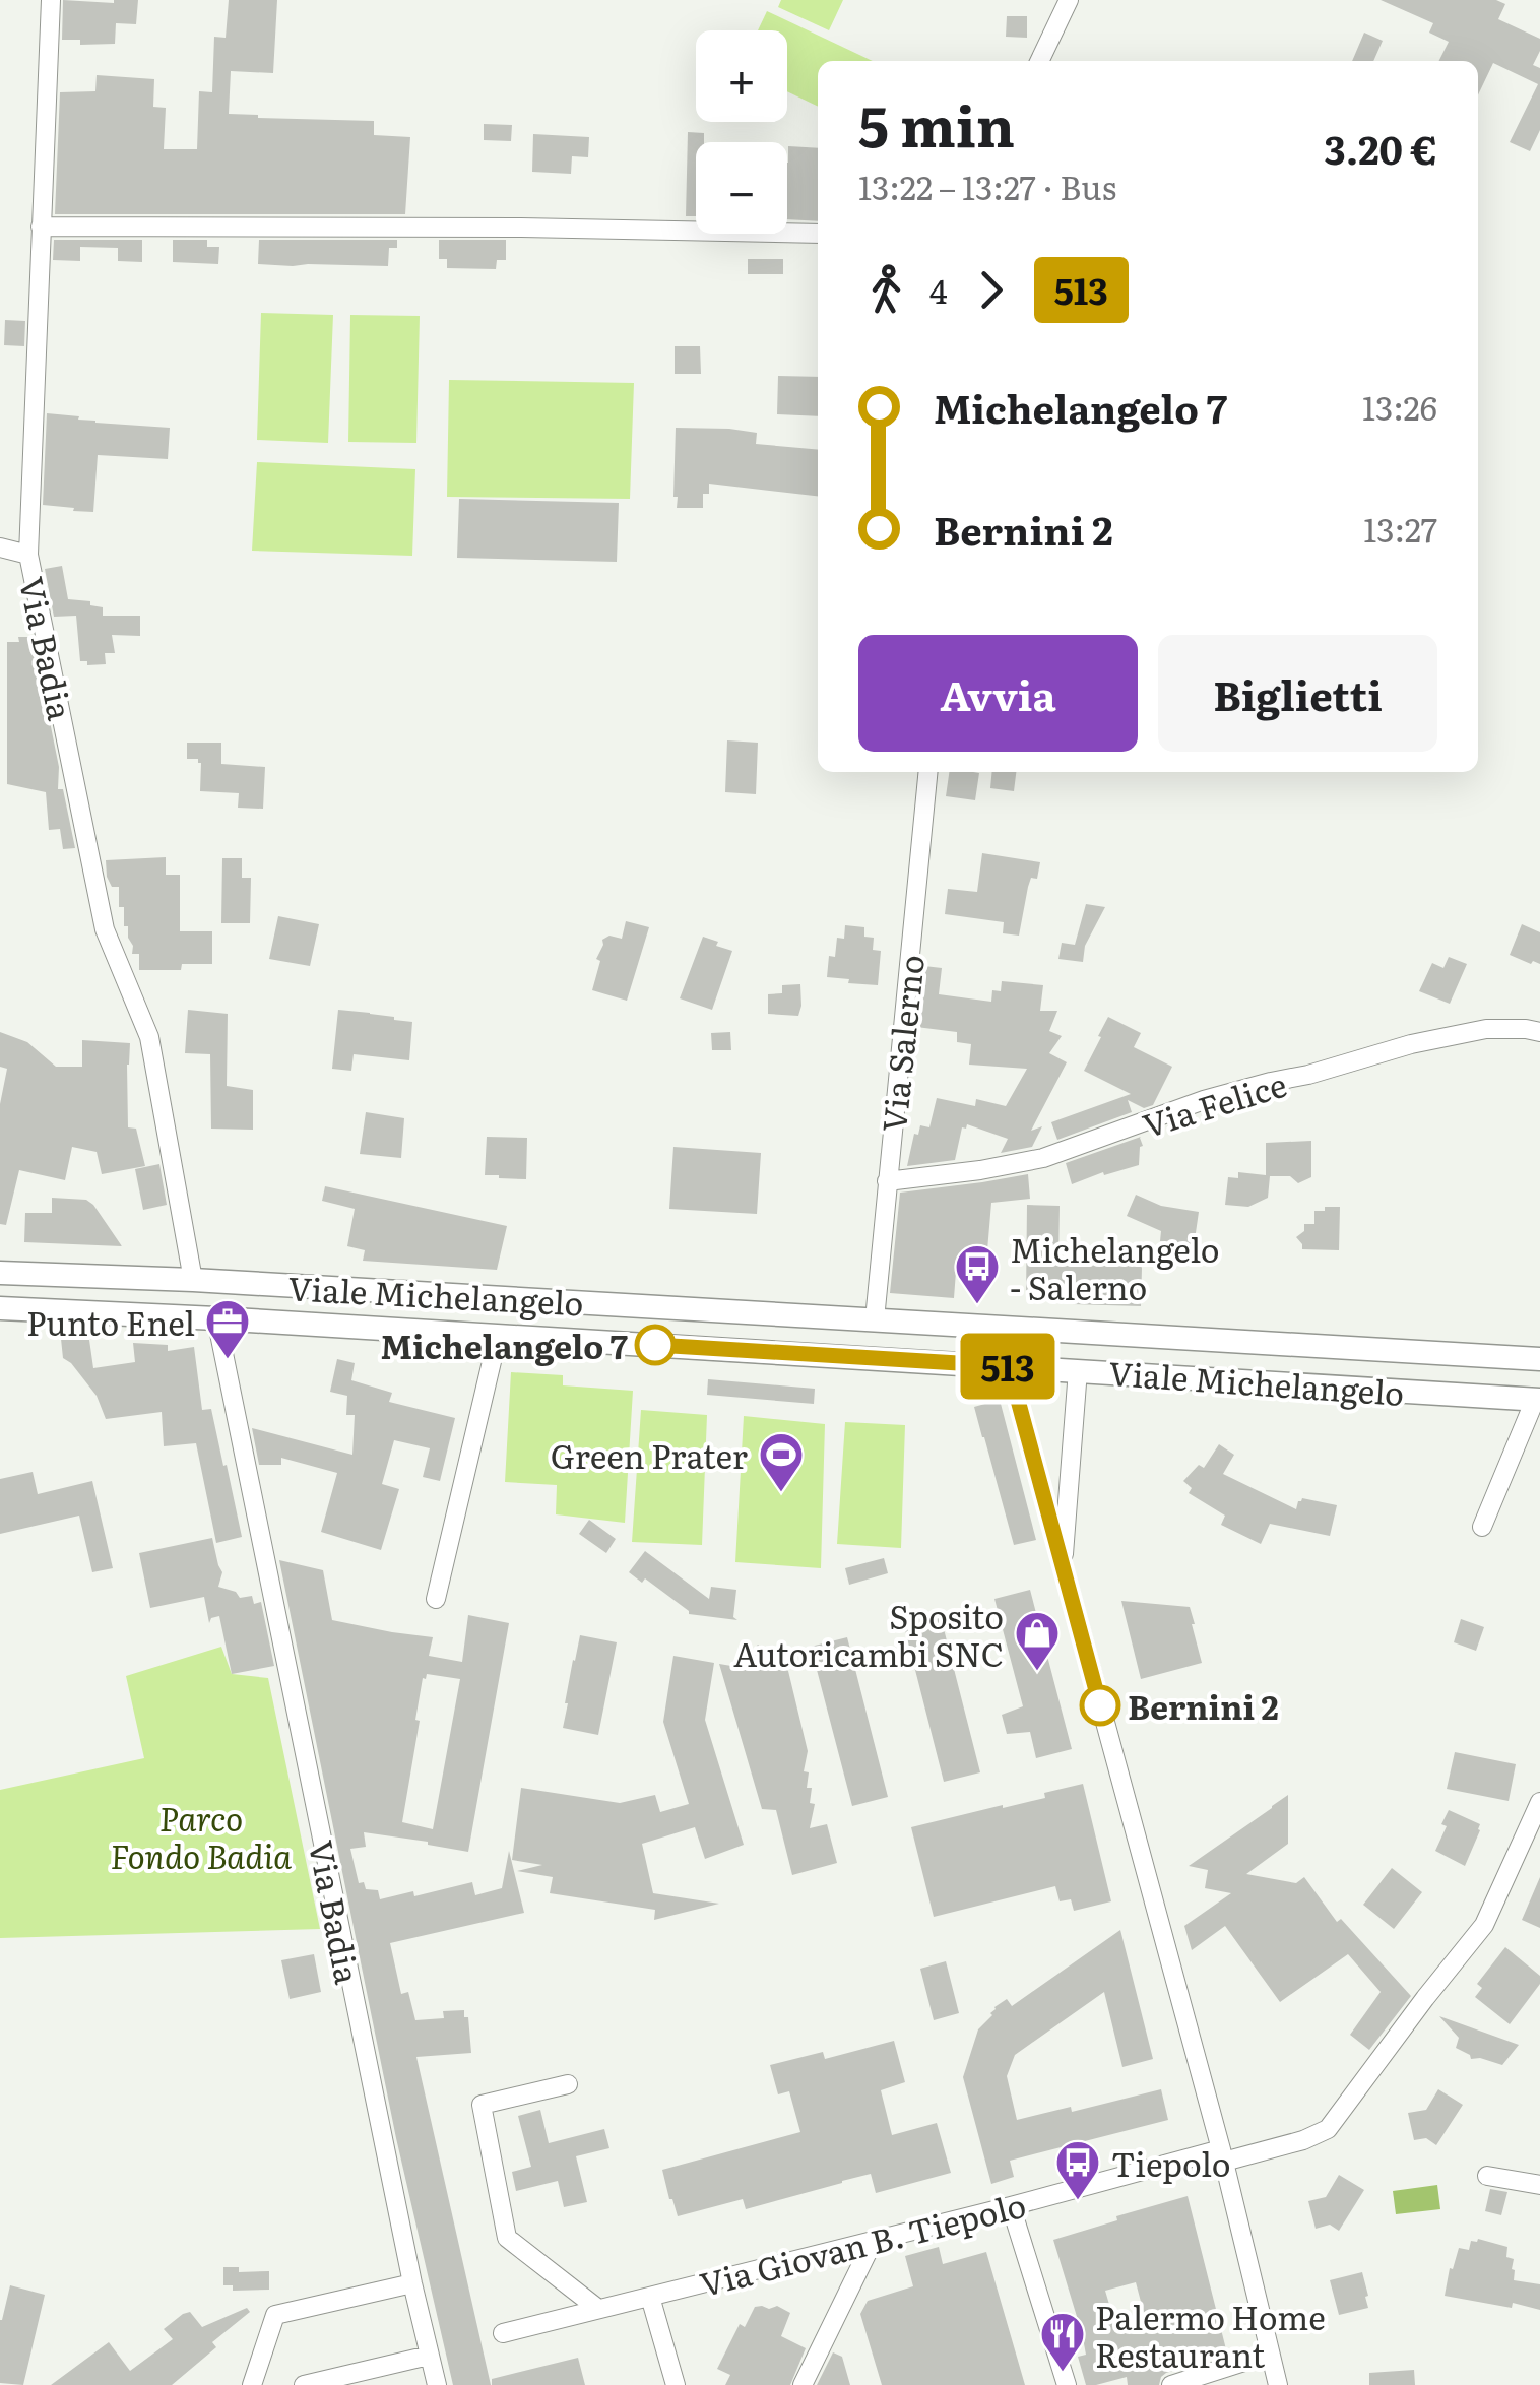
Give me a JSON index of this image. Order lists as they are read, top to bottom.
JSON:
{
  "streets": {
    "street": [
      "Via Badia",
      "Via Salerno",
      "Via Felice",
      "Viale Michelangelo",
      "Via Giovan B. Tiepolo"
    ]
  },
  "crossings": [
    ["Via Badia", "Viale Michelangelo"],
    ["Via Salerno", "Via Felice"],
    ["Via Salerno", "Viale Michelangelo"]
  ],
  "parks": ["Parco Fondo Badia"],
  "places": {
    "bus stop": ["Michelangelo - Salerno", "Tiepolo"],
    "other": ["Michelangelo 7", "Bernini 2"],
    "office": ["Punto Enel"],
    "sports": ["Green Prater"],
    "shop": ["Sposito Autoricambi SNC"],
    "restaurant": ["Palermo Home Restaurant"]
  },
  "lines": ["bus line 513"],
  "page": {
    "on_map": "513",
    "map_buttons": ["+", "−"],
    "heading": ["5 min", "13:22 – 13:27 · Bus", "3.20 €"],
    "legs": ["4", "513"],
    "list": [
      {
        "name": "Michelangelo 7",
        "value": "13:26"
      },
      {
        "name": "Bernini 2",
        "value": "13:27"
      }
    ],
    "buttons": ["Avvia", "Biglietti"]
  }
}
